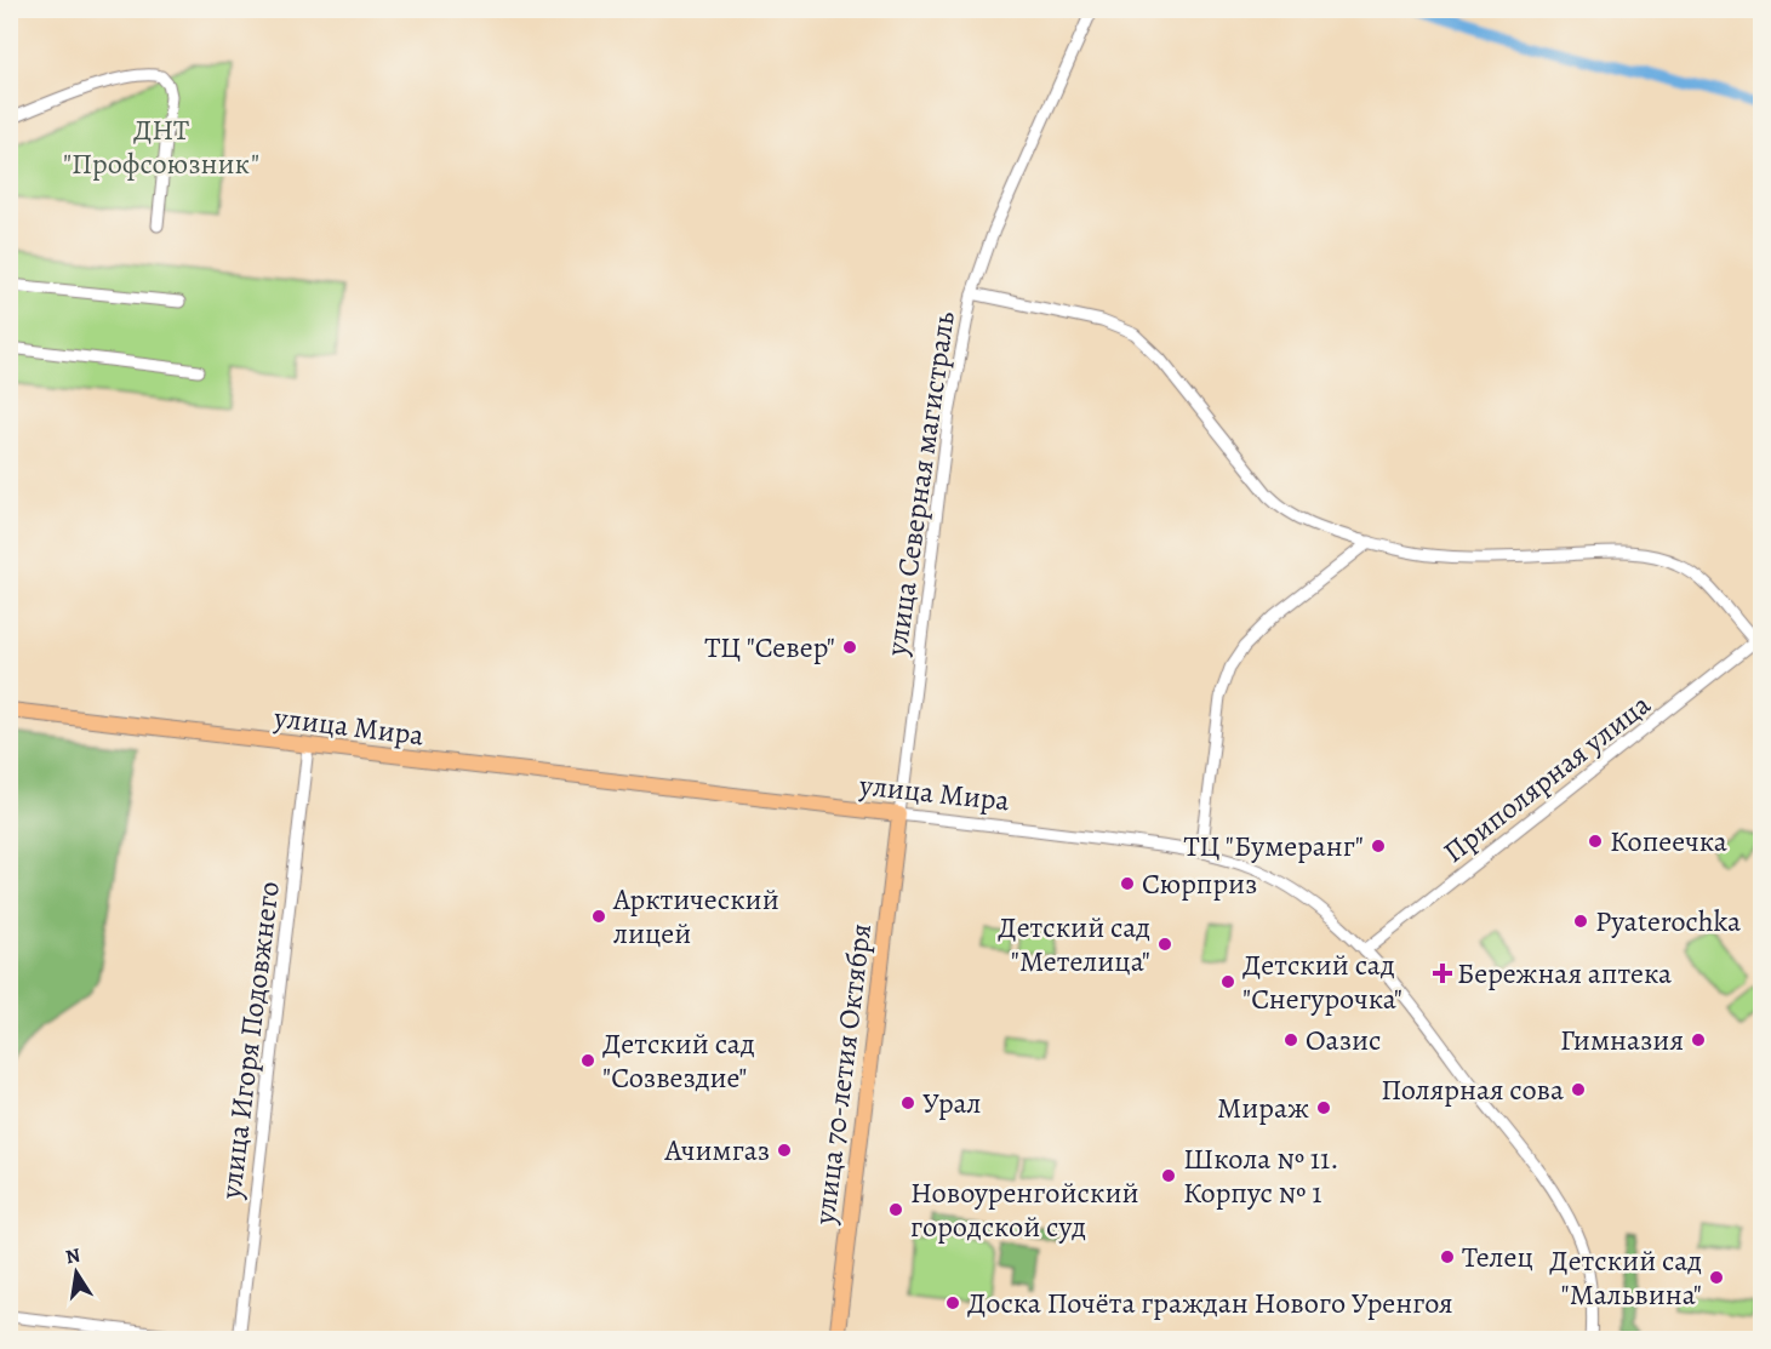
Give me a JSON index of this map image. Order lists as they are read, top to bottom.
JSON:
{
  "streets": {
    "main road": ["улица Мира", "улица 70-летия Октября"],
    "street": ["улица Северная магистраль", "Приполярная улица", "улица Игоря Подовжнего"]
  },
  "crossings": [
    ["улица Северная магистраль", "улица Мира"],
    ["улица Северная магистраль", "улица 70-летия Октября"],
    ["улица Мира", "Приполярная улица"],
    ["улица Мира", "улица Игоря Подовжнего"],
    ["улица Мира", "улица 70-летия Октября"]
  ],
  "parks": ["ДНТ \"Профсоюзник\""],
  "places": {
    "other": [
      "ТЦ \"Север\"",
      "Копеечка",
      "ТЦ \"Бумеранг\"",
      "Сюрприз",
      "Арктический лицей",
      "Pyaterochka",
      "Детский сад \"Метелица\"",
      "Детский сад \"Снегурочка\"",
      "Оазис",
      "Гимназия",
      "Детский сад \"Созвездие\"",
      "Полярная сова",
      "Урал",
      "Мираж",
      "Ачимгаз",
      "Школа № 11. Корпус № 1",
      "Новоуренгойский городской суд",
      "Телец",
      "Детский сад \"Мальвина\"",
      "Доска Почёта граждан Нового Уренгоя"
    ],
    "health": ["Бережная аптека"]
  },
  "north": "top"
}
